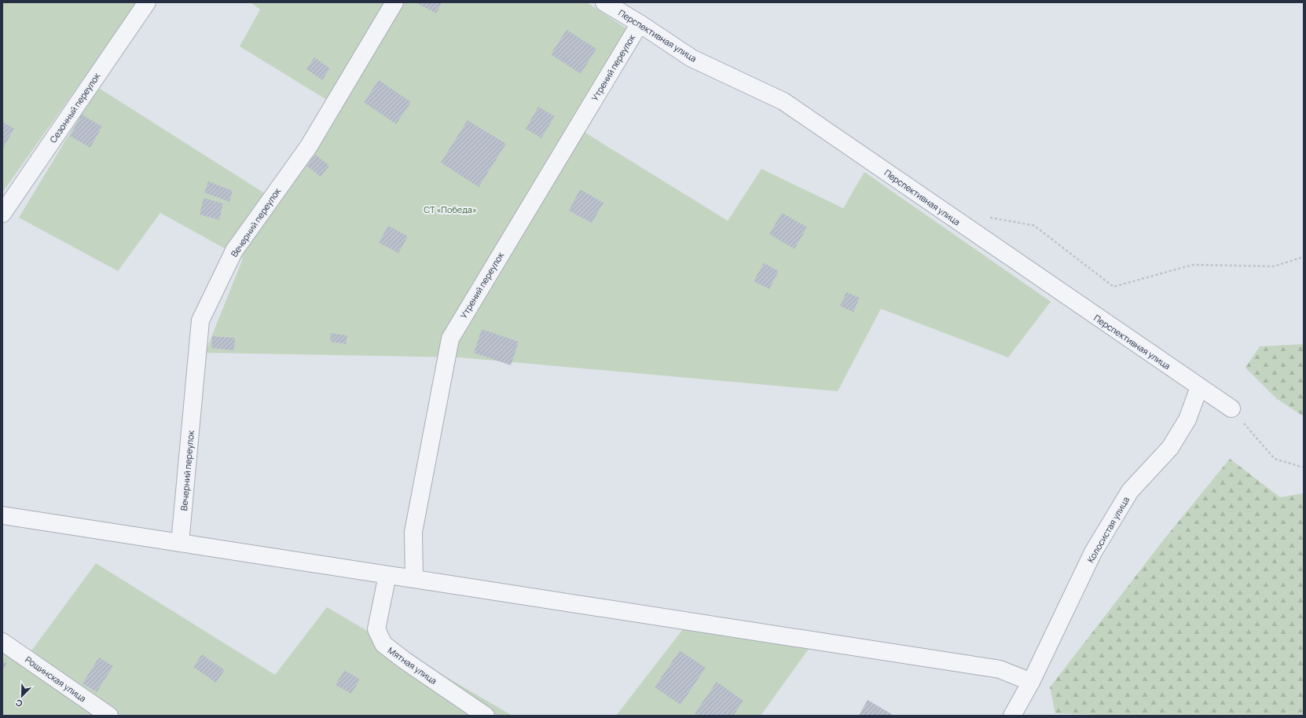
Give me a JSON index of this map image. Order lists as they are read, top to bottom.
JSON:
{
  "streets": {
    "street": [
      "Перспективная улица",
      "Утрений переулок",
      "Сезонный переулок",
      "Вечерний переулок",
      "Колосистая улица",
      "Мятная улица",
      "Рощинская улица"
    ]
  },
  "crossings": [
    ["Перспективная улица", "Утрений переулок"],
    ["Перспективная улица", "Колосистая улица"]
  ],
  "parks": ["СТ «Победа»"],
  "north": "bottom left"
}
